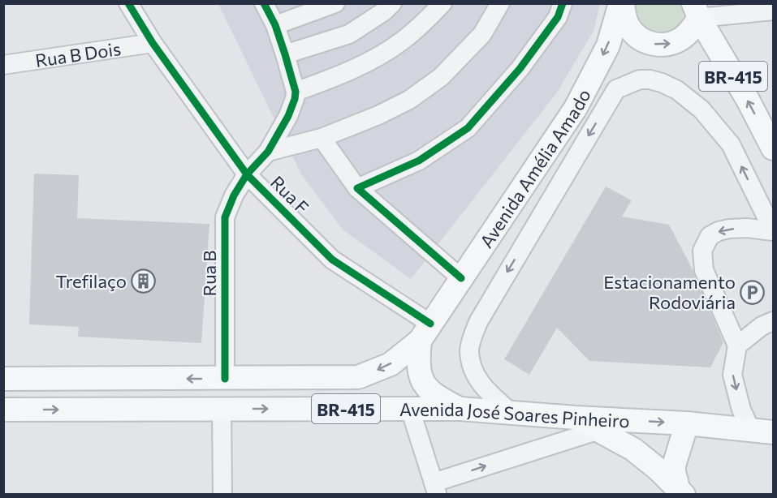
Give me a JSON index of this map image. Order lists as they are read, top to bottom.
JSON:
{
  "streets": {
    "main road": ["BR-415", "Avenida Amélia Amado", "Avenida José Soares Pinheiro"],
    "street": ["Rua B Dois", "Rua F", "Rua B"]
  },
  "crossings": [
    ["Rua B Dois", "Rua F"],
    ["BR-415", "Avenida Amélia Amado"],
    ["BR-415", "Rua F"],
    ["BR-415", "Rua B"],
    ["Avenida Amélia Amado", "Rua F"],
    ["Rua F", "Rua B"]
  ],
  "one_way": ["Avenida Amélia Amado"],
  "places": {
    "building": ["Trefilaço"],
    "parking": ["Estacionamento Rodoviária"]
  }
}
